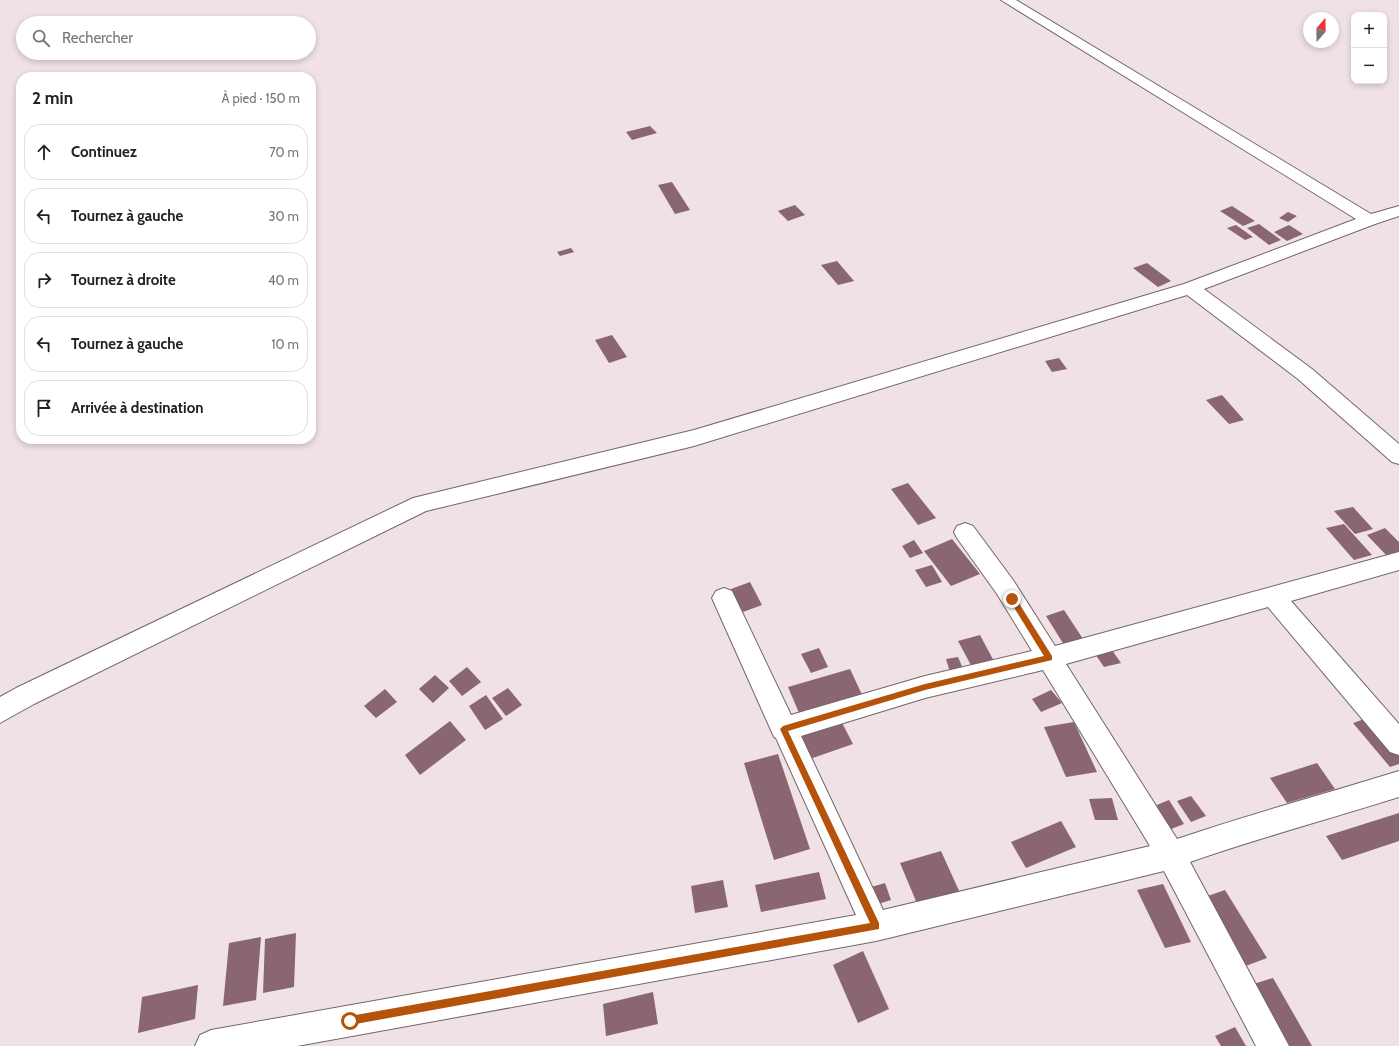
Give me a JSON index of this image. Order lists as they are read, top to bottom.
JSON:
{
  "north": "top",
  "page": {
    "map_buttons": ["+", "−"],
    "search": "Rechercher",
    "heading": ["2 min", "À pied · 150 m"],
    "list": [
      ["Continuez", "70 m"],
      ["Tournez à gauche", "30 m"],
      ["Tournez à droite", "40 m"],
      ["Tournez à gauche", "10 m"],
      "Arrivée à destination"
    ]
  }
}
